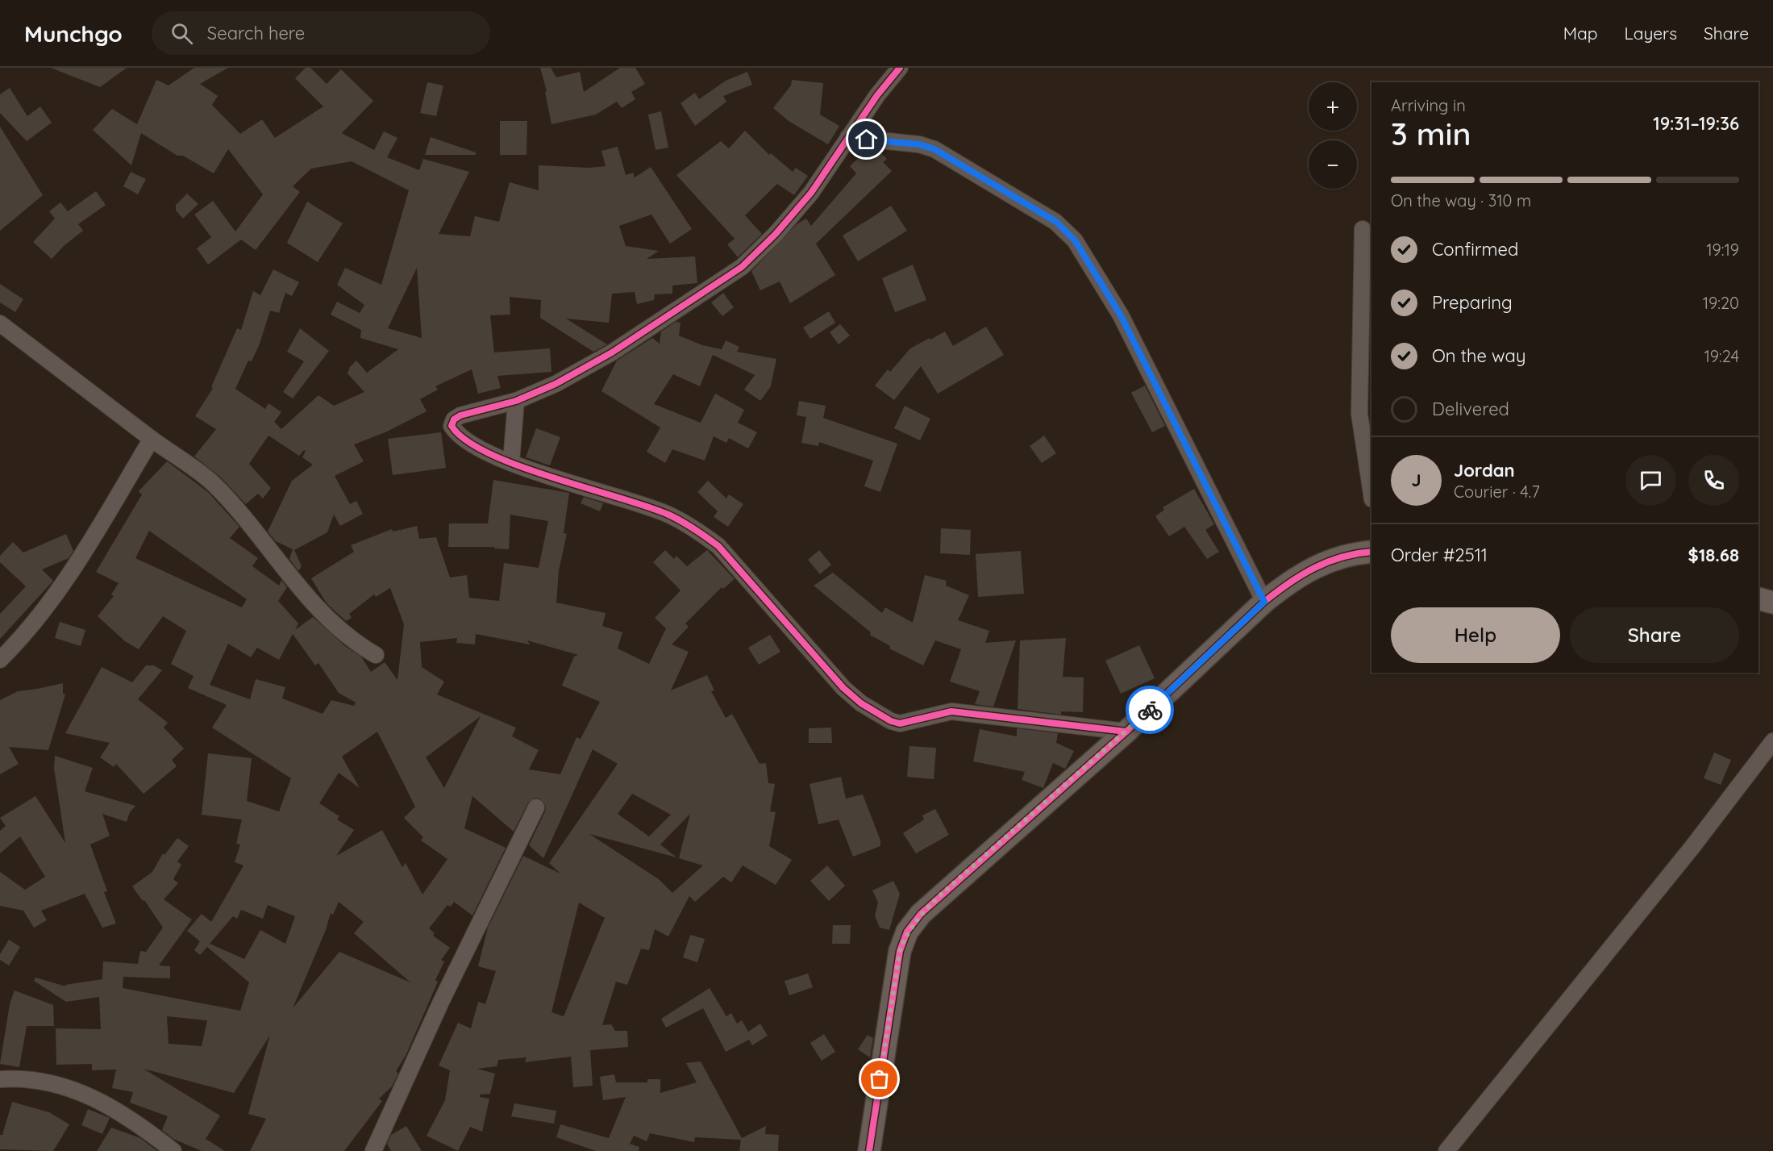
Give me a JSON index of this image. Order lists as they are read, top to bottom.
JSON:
{
  "page": {
    "header": "Munchgo",
    "search": "Search here",
    "nav": ["Map", "Layers", "Share"],
    "map_buttons": ["+", "−"],
    "heading": ["3 min", "Arriving in", "19:31–19:36"],
    "panel": [
      "Jordan",
      "Courier · 4.7",
      "Order #2511",
      "$18.68"
    ],
    "bar": "On the way · 310 m",
    "list": [
      ["Confirmed", "19:19"],
      ["Preparing", "19:20"],
      ["On the way", "19:24"],
      "Delivered"
    ],
    "round": "J",
    "buttons": ["Help", "Share"]
  }
}
